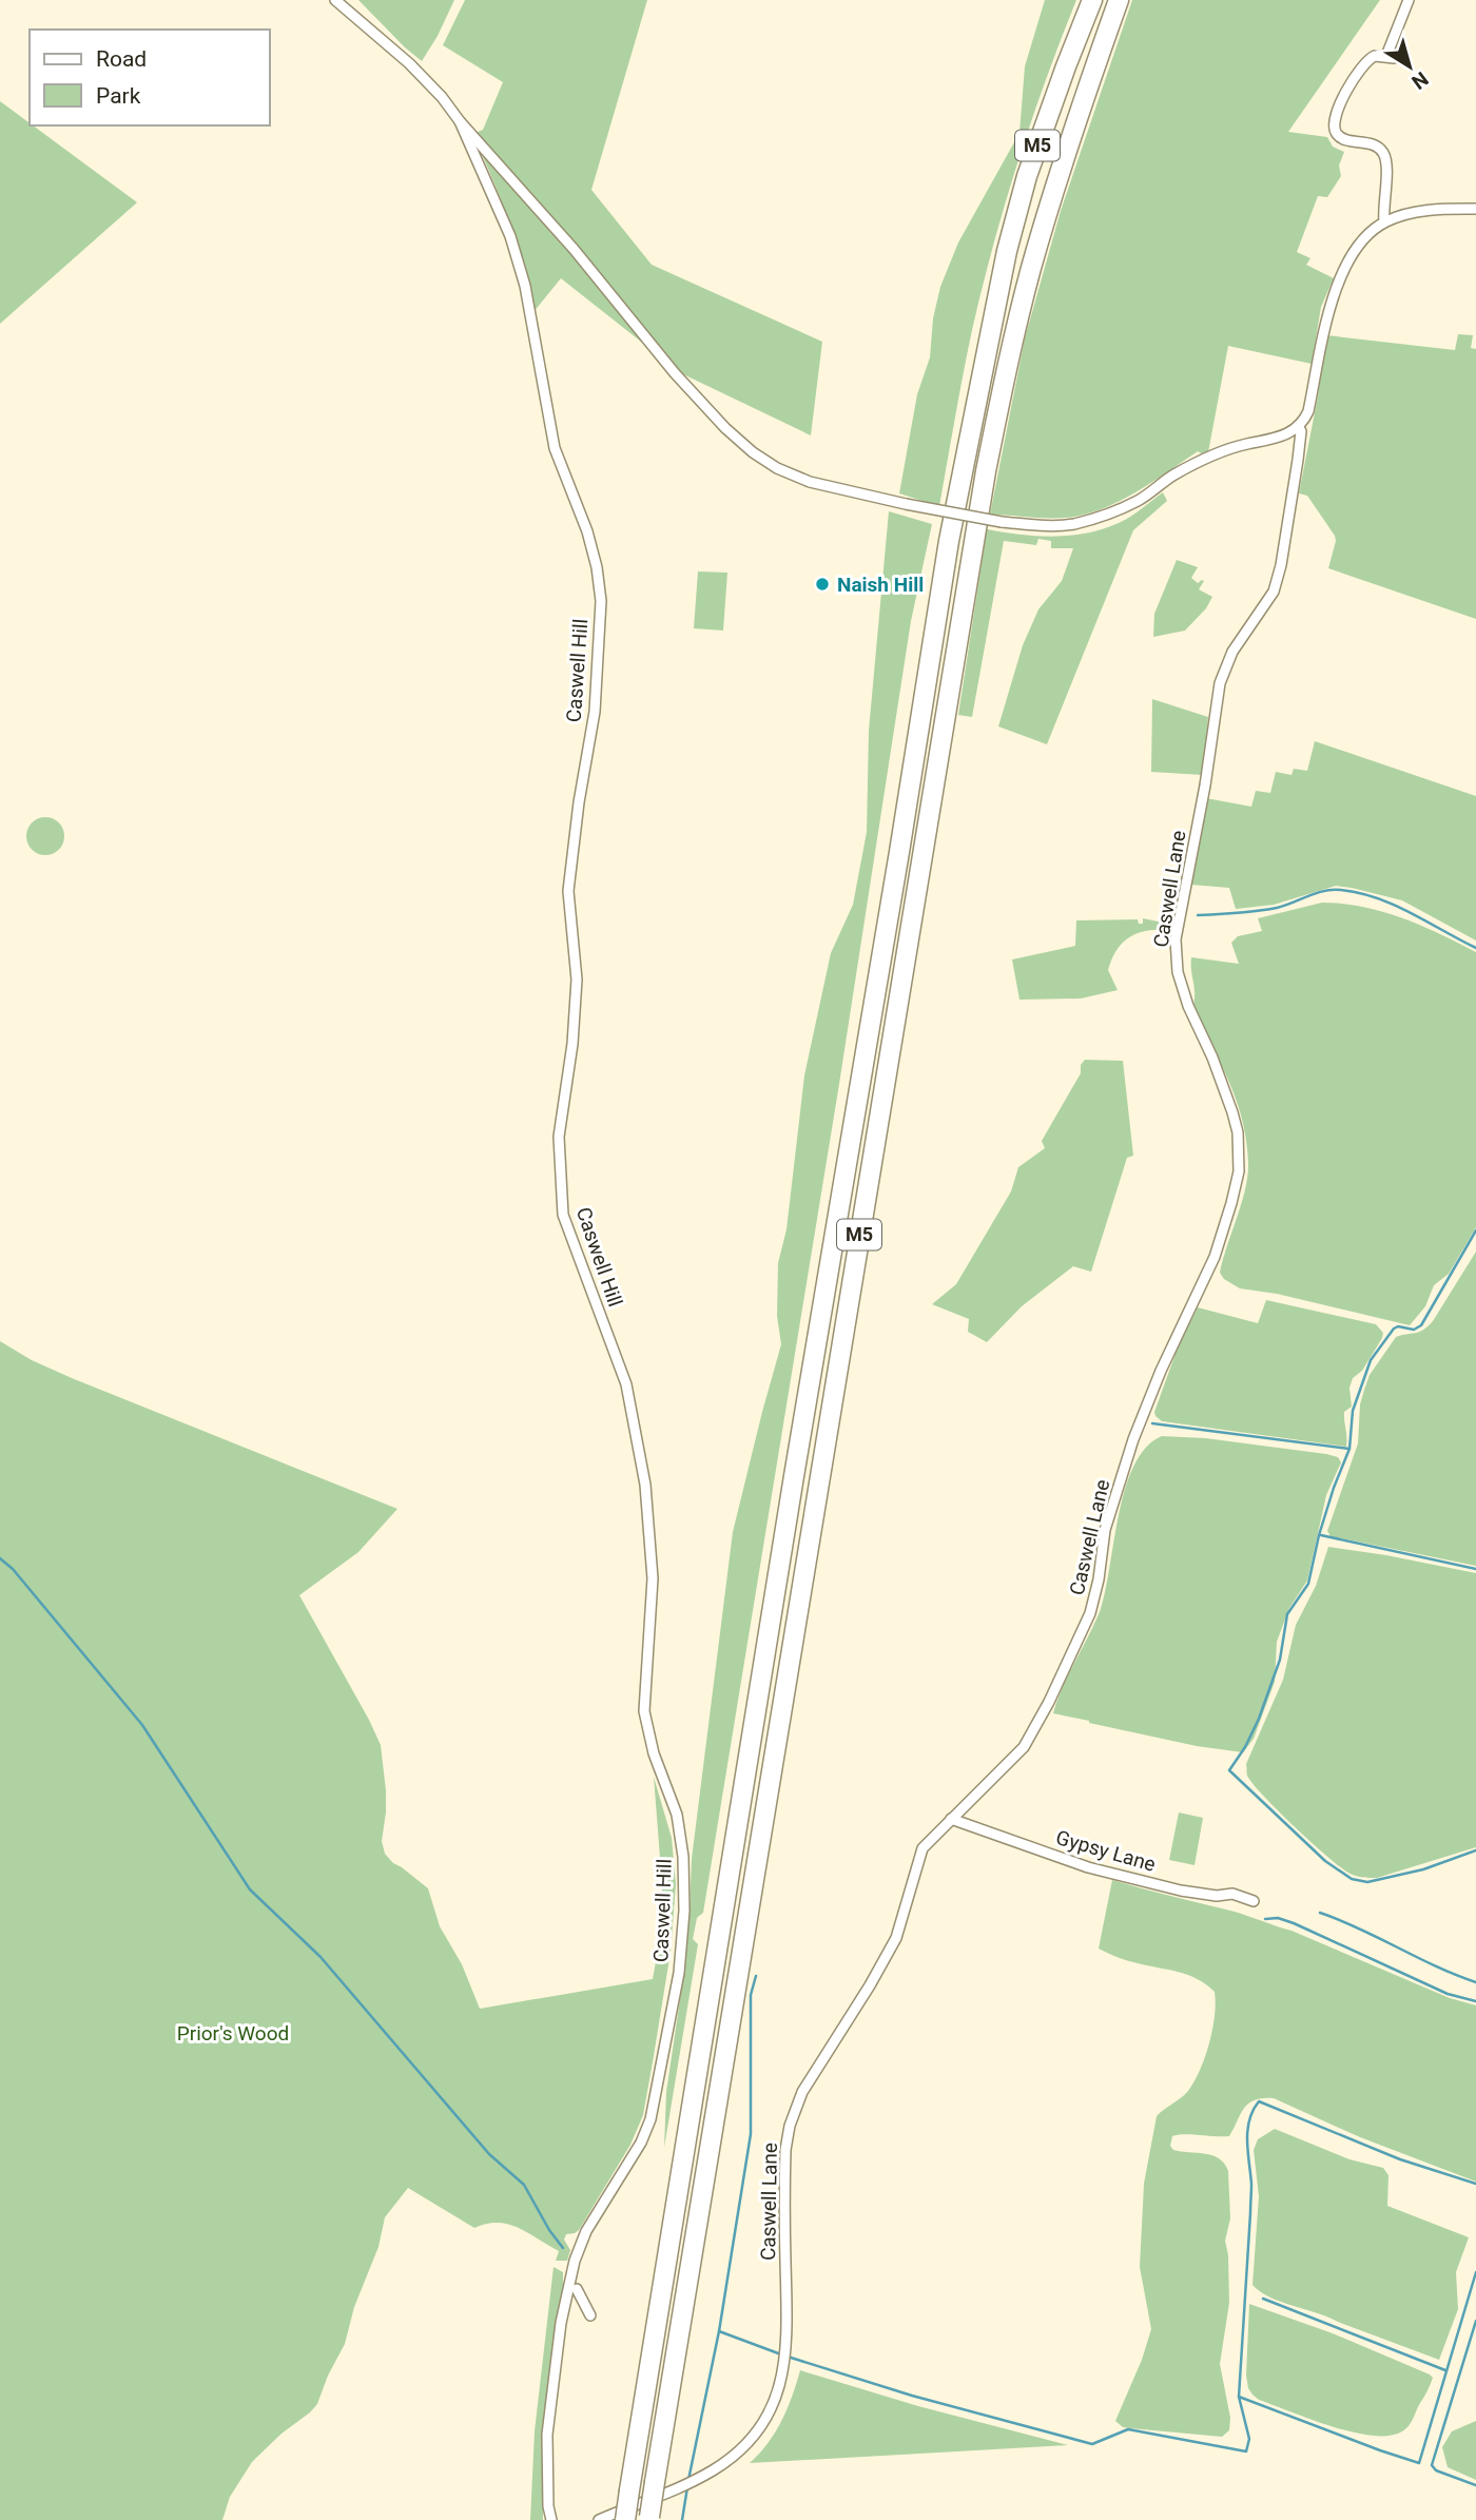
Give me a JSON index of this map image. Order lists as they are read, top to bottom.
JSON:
{
  "streets": {
    "highway": ["M5"],
    "street": ["Caswell Hill", "Caswell Lane", "Gypsy Lane"]
  },
  "crossings": [
    ["Caswell Lane", "Gypsy Lane"]
  ],
  "parks": ["Prior's Wood"],
  "places": ["Naish Hill"],
  "legend": ["Road", "Park"],
  "north": "bottom right"
}
